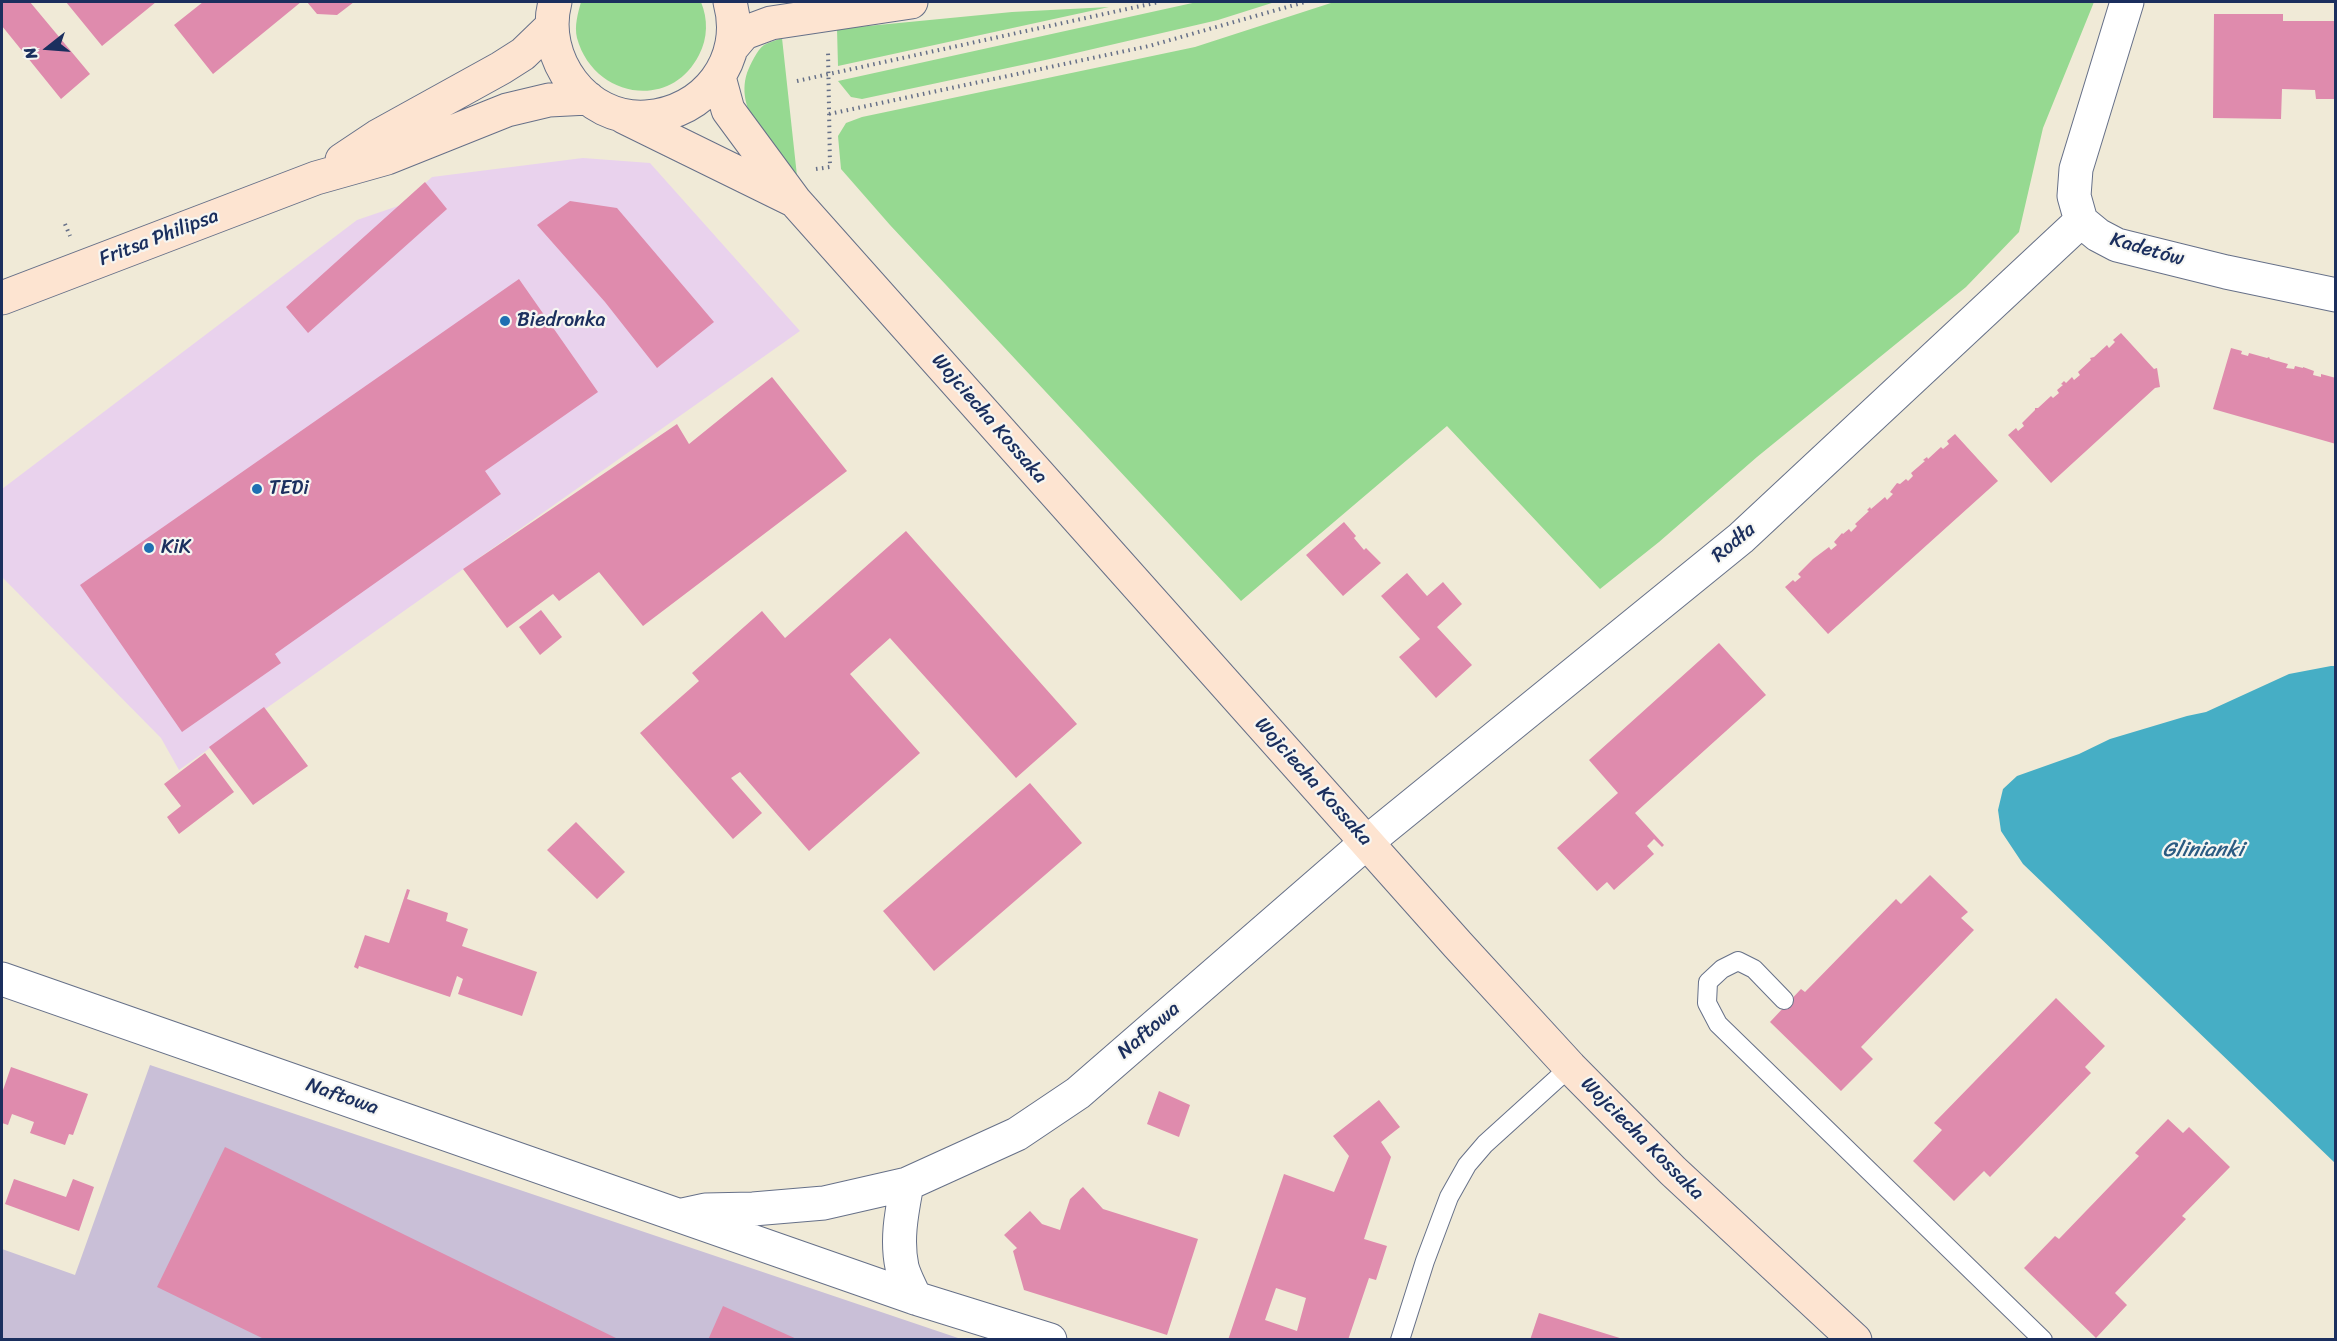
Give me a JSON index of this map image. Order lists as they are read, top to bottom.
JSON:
{
  "streets": {
    "street": [
      "Fritsa Philipsa",
      "Kadetów",
      "Wojciecha Kossaka",
      "Rodła",
      "Naftowa"
    ]
  },
  "crossings": [
    ["Fritsa Philipsa", "Wojciecha Kossaka"],
    ["Kadetów", "Rodła"],
    ["Wojciecha Kossaka", "Rodła"],
    ["Wojciecha Kossaka", "Naftowa"],
    ["Rodła", "Naftowa"]
  ],
  "water": ["Glinianki"],
  "places": ["Biedronka", "TEDi", "KiK"],
  "north": "left"
}
